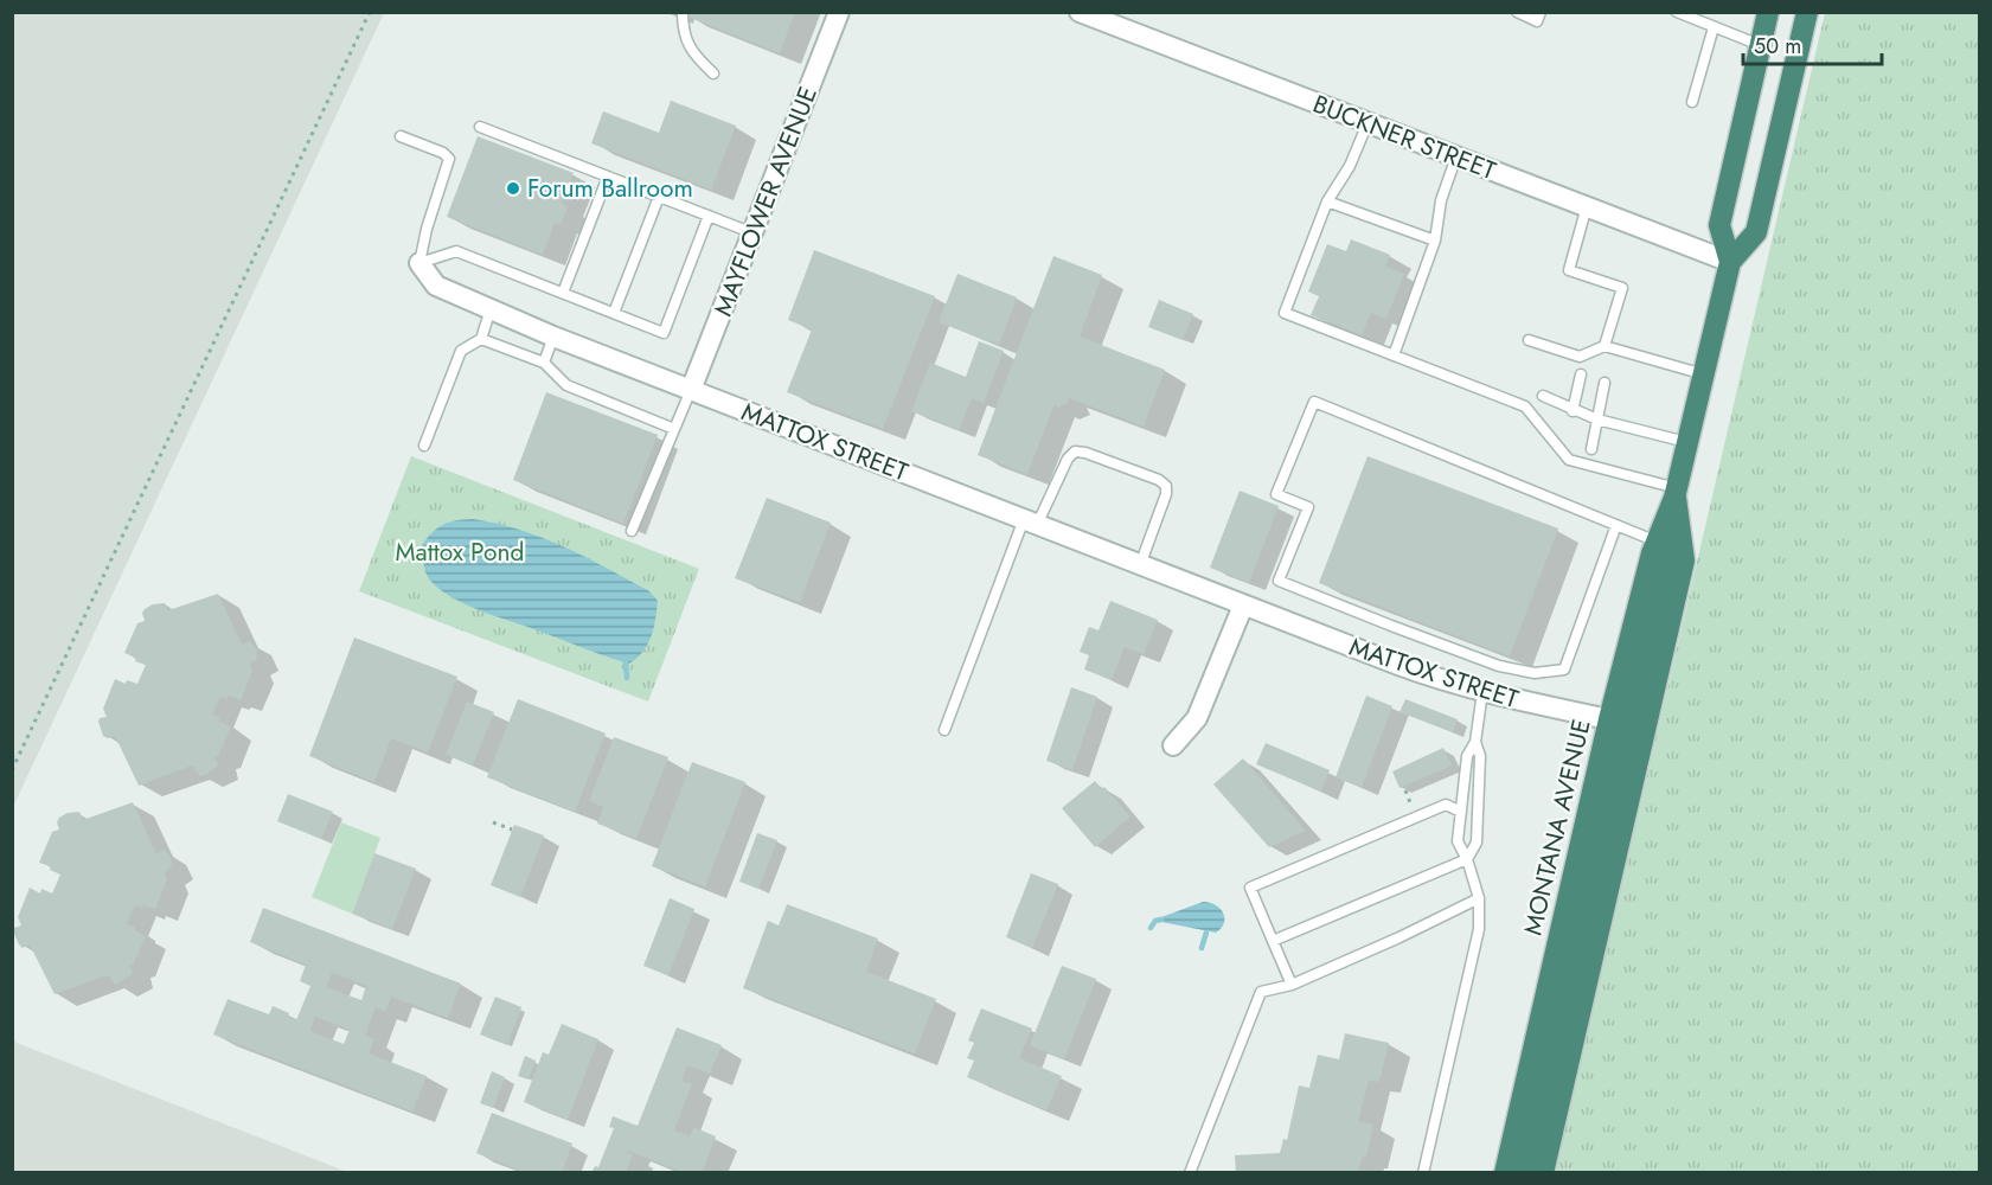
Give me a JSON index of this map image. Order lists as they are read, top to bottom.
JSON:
{
  "streets": {
    "highway": ["MONTANA AVENUE"],
    "street": ["BUCKNER STREET", "MAYFLOWER AVENUE", "MATTOX STREET"]
  },
  "crossings": [
    ["BUCKNER STREET", "MONTANA AVENUE"],
    ["MAYFLOWER AVENUE", "MATTOX STREET"],
    ["MATTOX STREET", "MONTANA AVENUE"]
  ],
  "parks": ["Mattox Pond"],
  "places": ["Forum Ballroom"],
  "scale_bar": "50 m"
}
